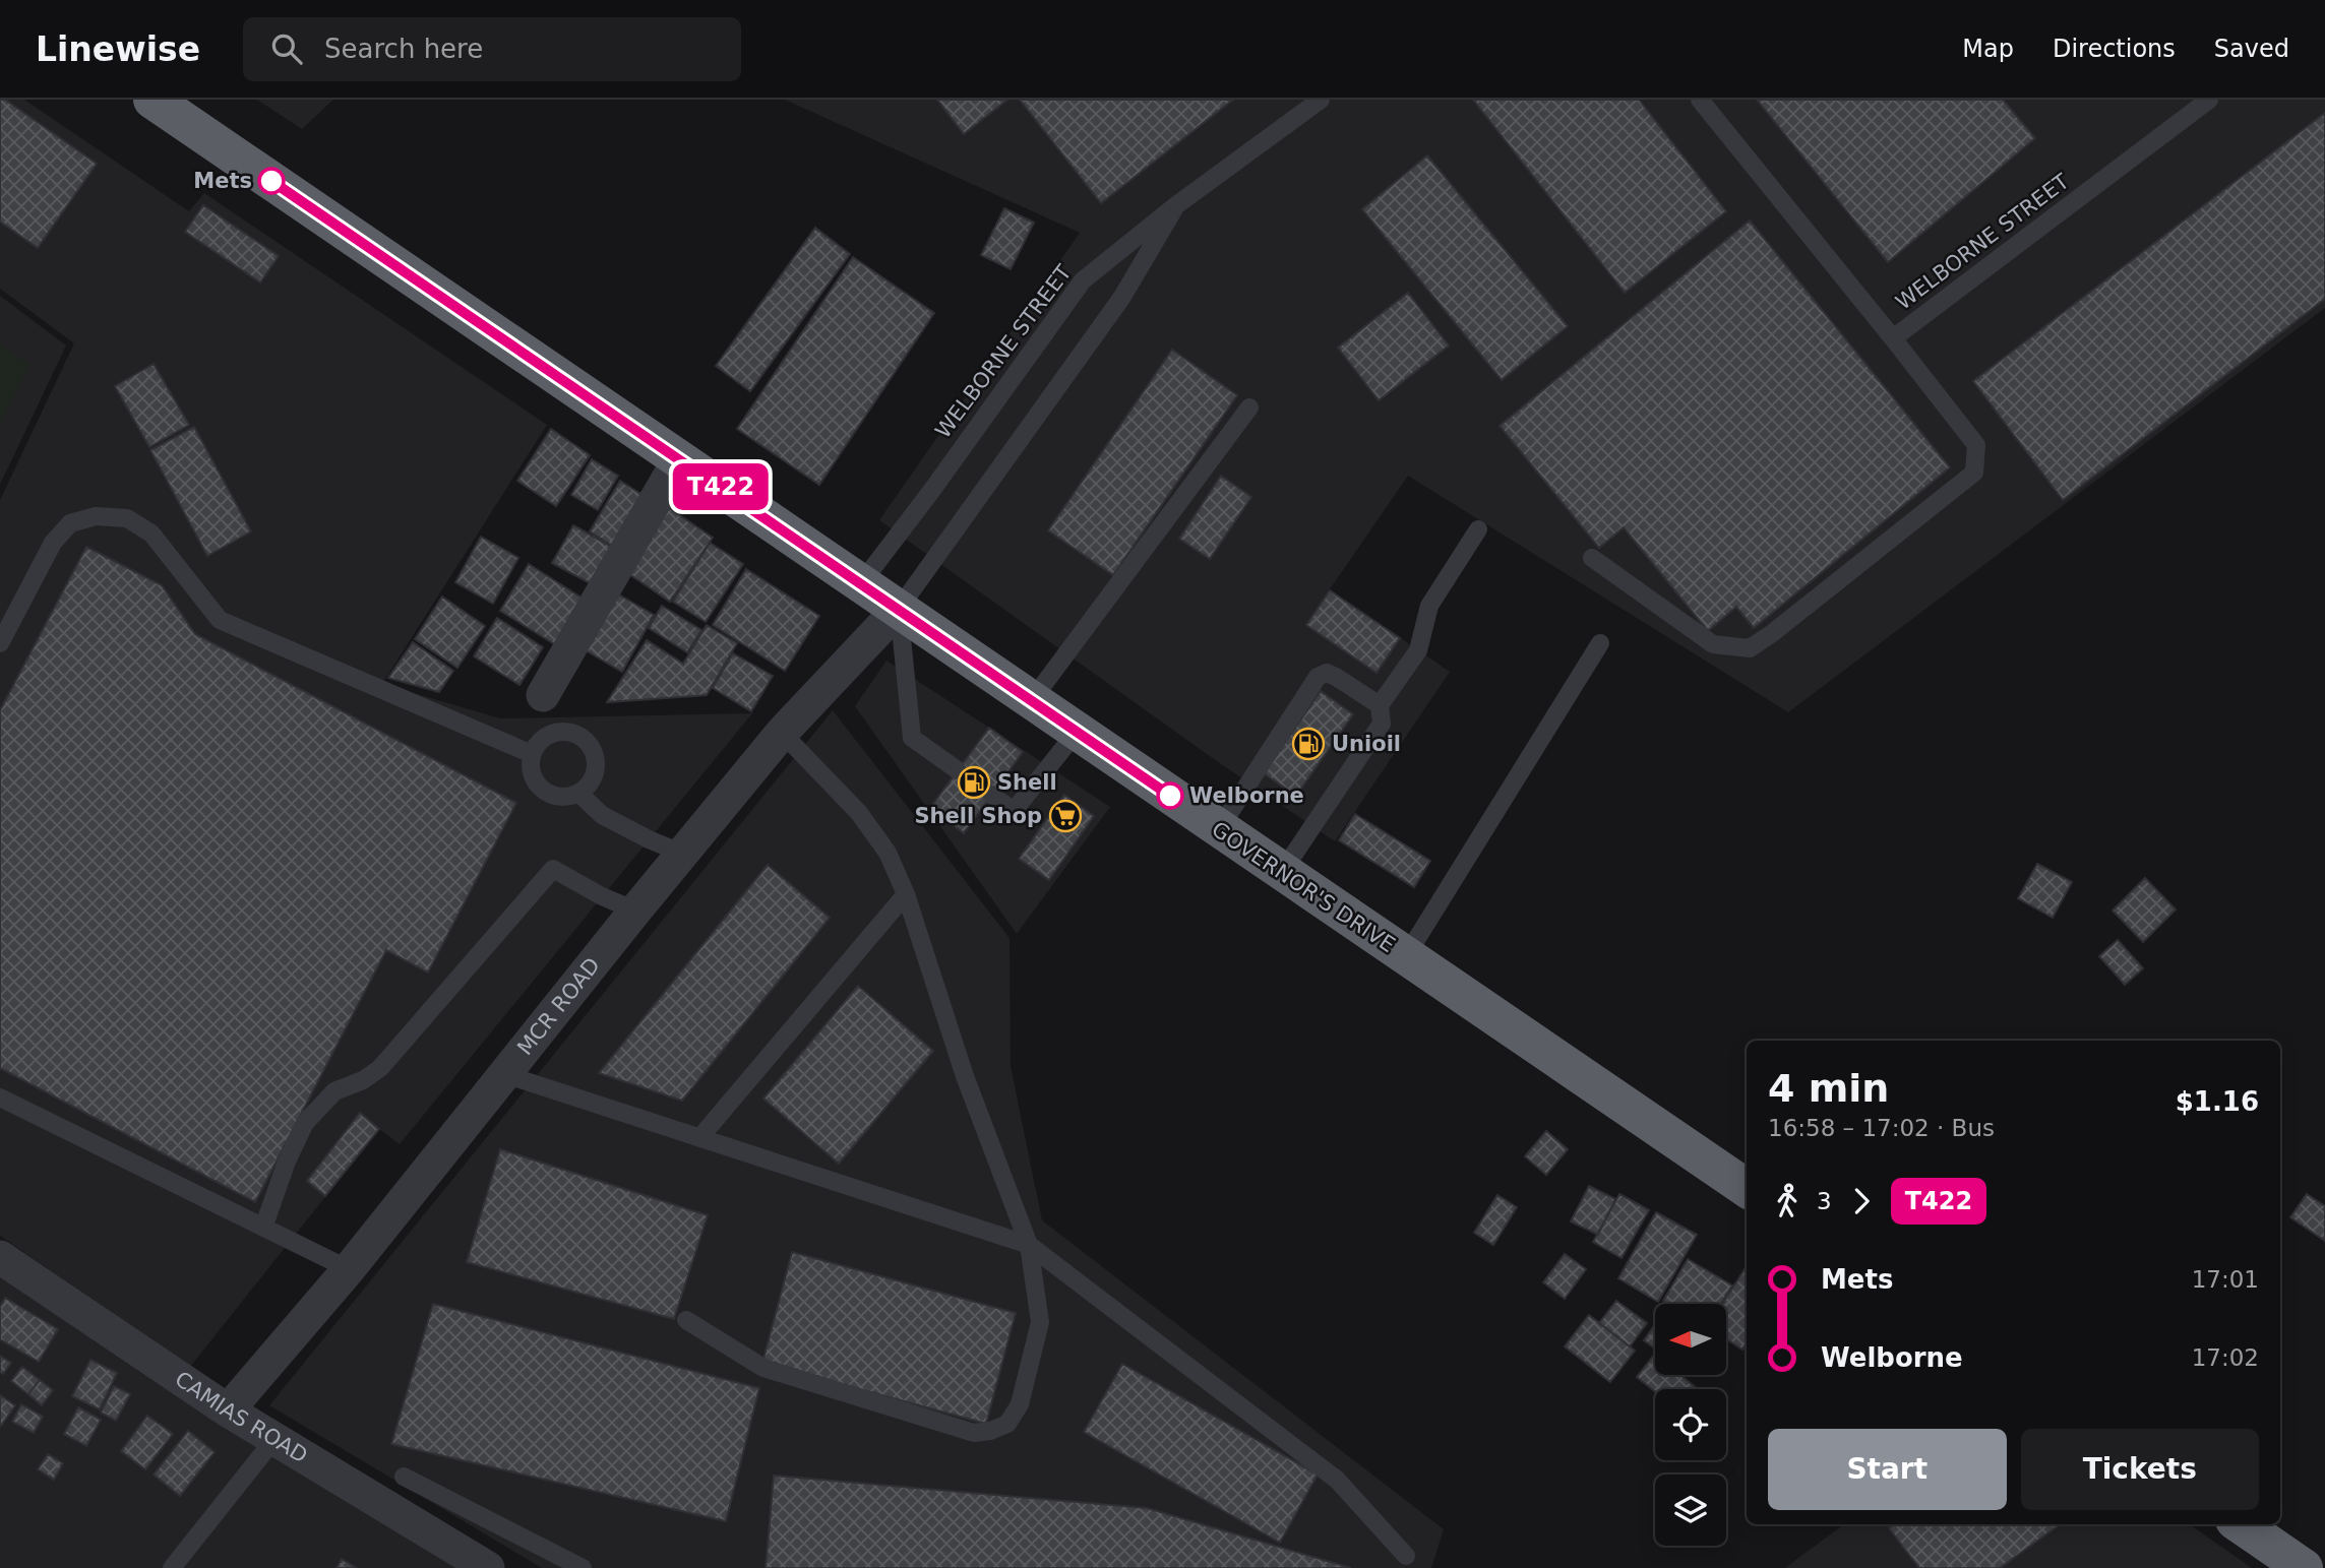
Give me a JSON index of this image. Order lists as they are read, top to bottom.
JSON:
{
  "streets": {
    "highway": ["GOVERNOR'S DRIVE"],
    "street": ["MCR ROAD", "CAMIAS ROAD"],
    "lane": ["WELBORNE STREET"]
  },
  "crossings": [
    ["WELBORNE STREET", "GOVERNOR'S DRIVE"],
    ["WELBORNE STREET", "MCR ROAD"],
    ["GOVERNOR'S DRIVE", "MCR ROAD"],
    ["MCR ROAD", "CAMIAS ROAD"]
  ],
  "places": {
    "other": ["Mets", "Welborne"],
    "fuel station": ["Unioil", "Shell"],
    "supermarket": ["Shell Shop"]
  },
  "lines": ["bus line T422"],
  "north": "left",
  "page": {
    "header": "Linewise",
    "search": "Search here",
    "nav": ["Map", "Directions", "Saved"],
    "on_map": "T422",
    "heading": ["4 min", "16:58 – 17:02 · Bus", "$1.16"],
    "legs": ["3", "T422"],
    "list": [
      {
        "name": "Mets",
        "value": "17:01"
      },
      {
        "name": "Welborne",
        "value": "17:02"
      }
    ],
    "buttons": ["Start", "Tickets"]
  }
}
